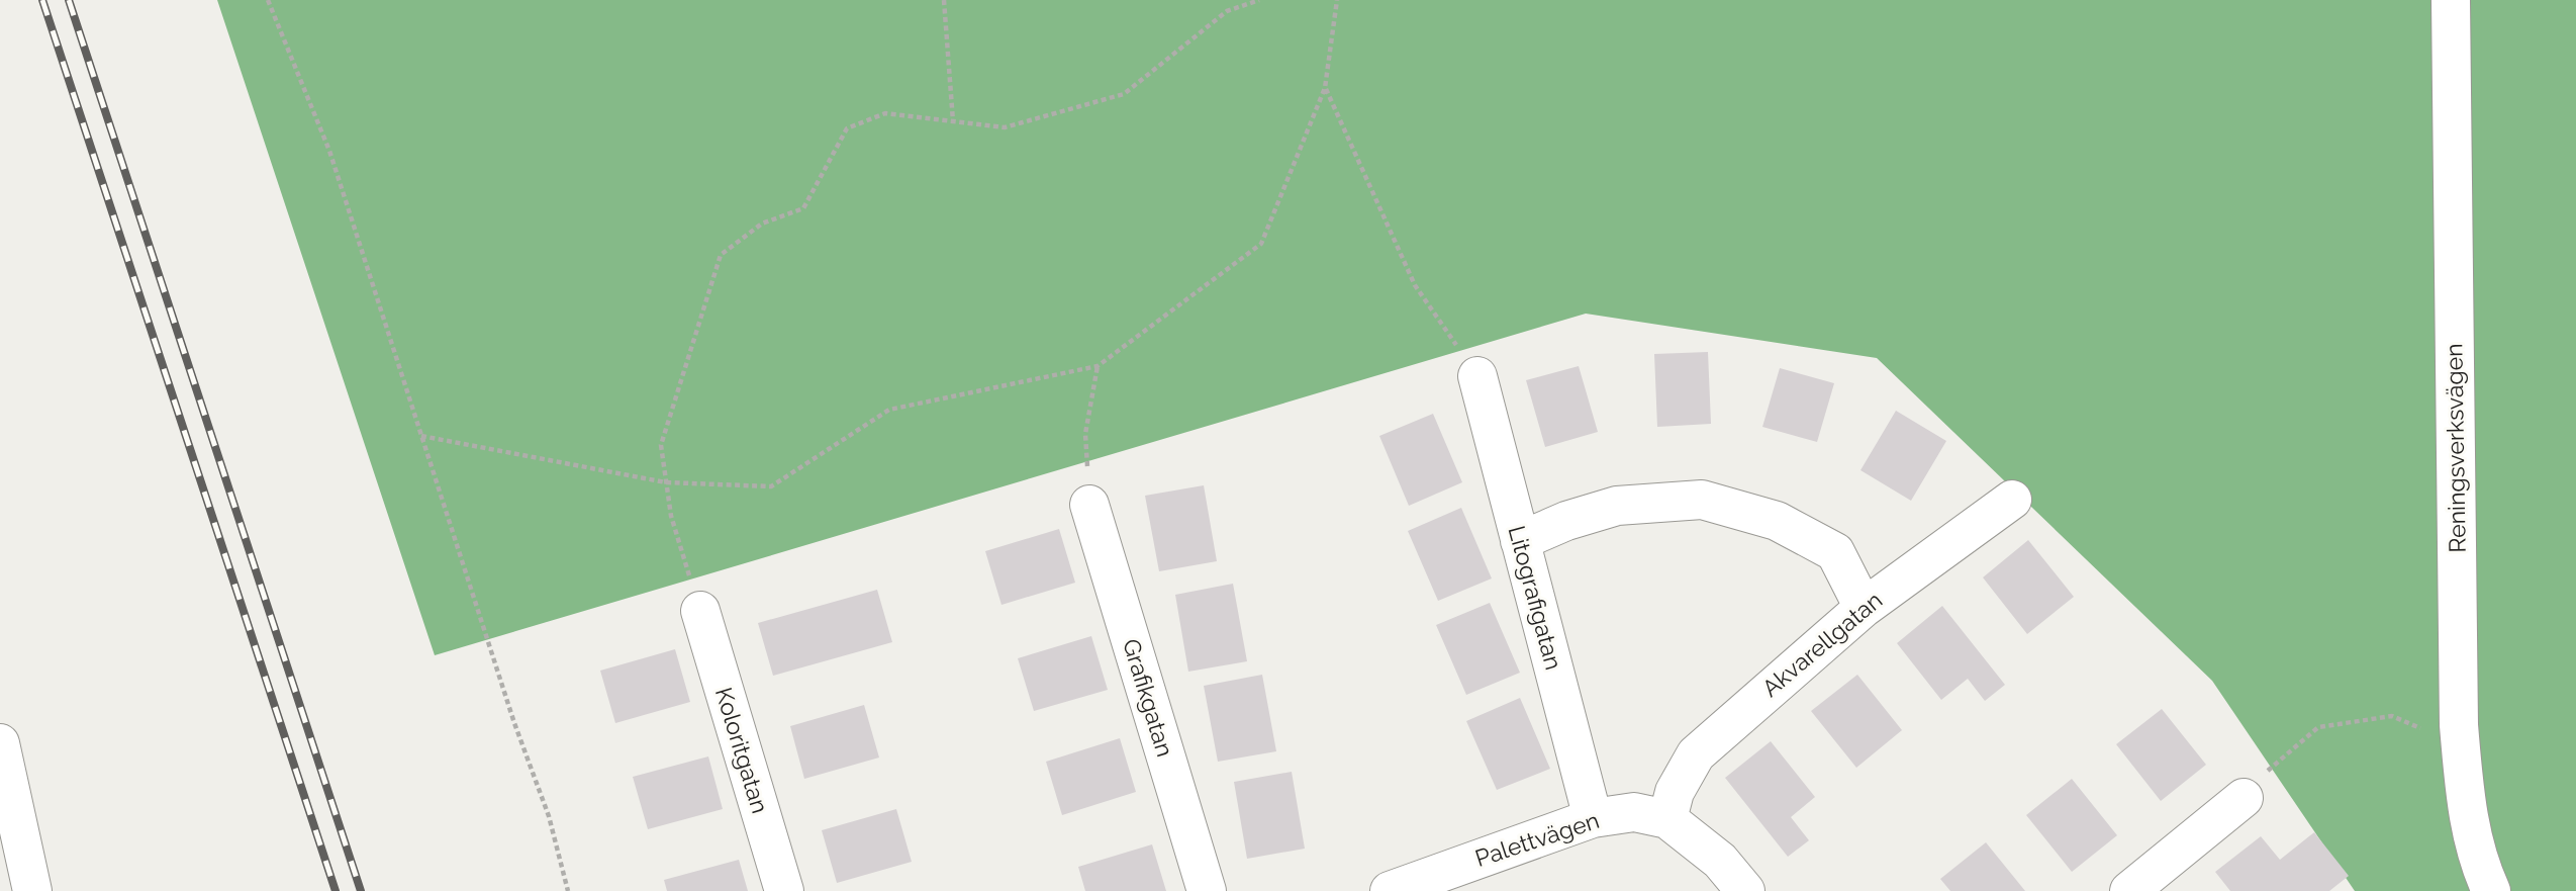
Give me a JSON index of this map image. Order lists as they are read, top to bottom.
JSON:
{
  "streets": {
    "street": [
      "Reningsverksvägen",
      "Litografigatan",
      "Akvarellgatan",
      "Grafikgatan",
      "Koloritgatan",
      "Palettvägen"
    ]
  },
  "crossings": [
    ["Litografigatan", "Palettvägen"],
    ["Akvarellgatan", "Palettvägen"]
  ]
}
